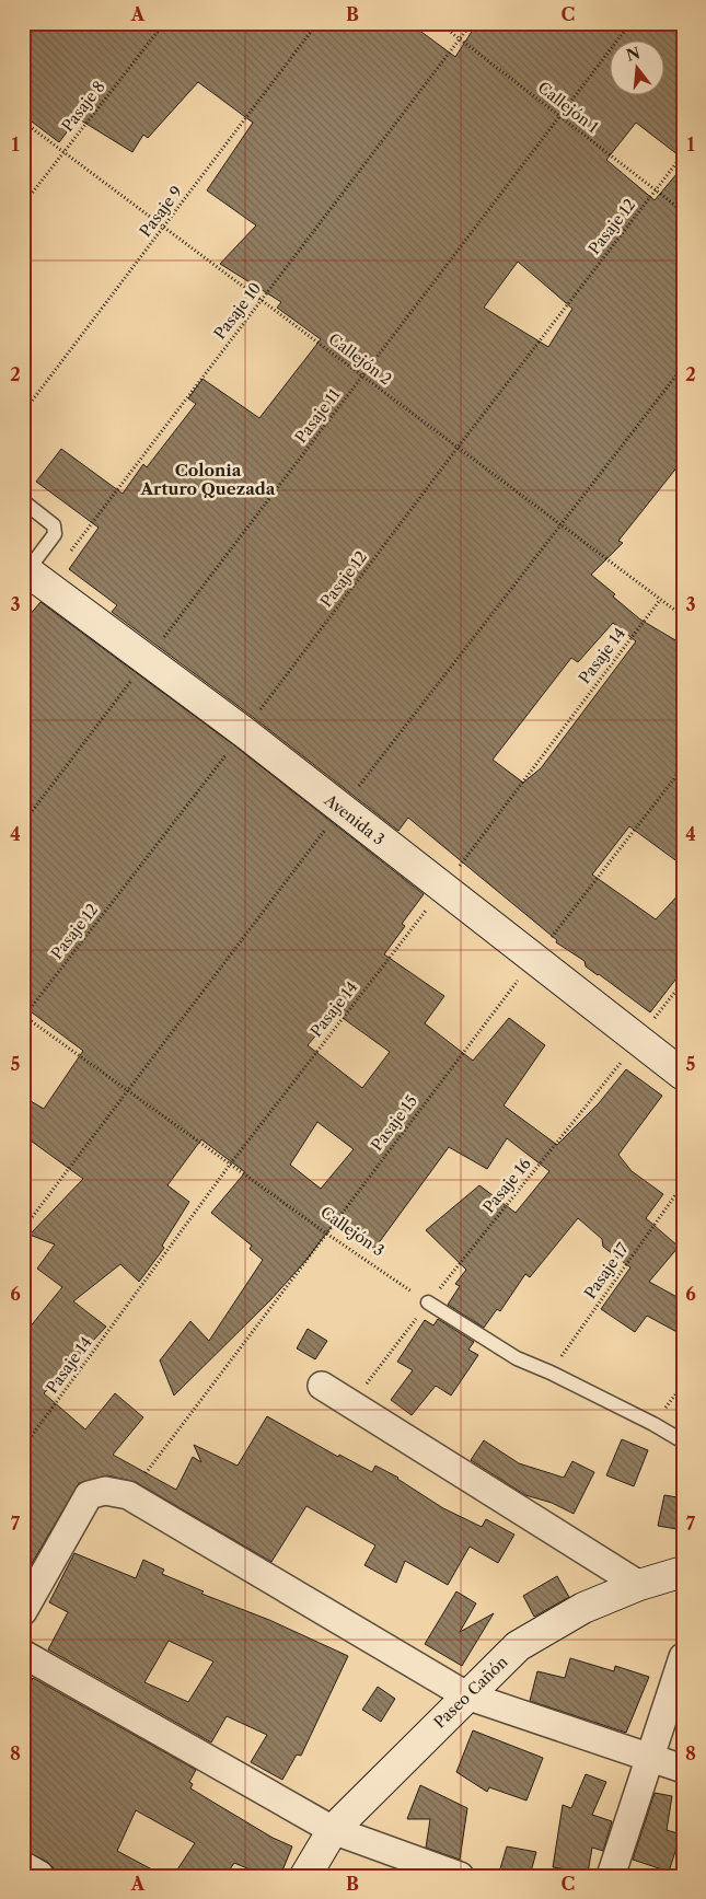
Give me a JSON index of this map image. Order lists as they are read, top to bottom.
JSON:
{
  "streets": {
    "street": ["Avenida 3", "Paseo Cañón"],
    "path": [
      "Pasaje 8",
      "Callejón 1",
      "Pasaje 9",
      "Pasaje 12",
      "Pasaje 10",
      "Callejón 2",
      "Pasaje 11",
      "Pasaje 14",
      "Pasaje 15",
      "Pasaje 16",
      "Callejón 3",
      "Pasaje 17"
    ]
  },
  "crossings": [
    ["Pasaje 8", "Callejón 2"],
    ["Callejón 1", "Pasaje 12"],
    ["Callejón 1", "Pasaje 10"],
    ["Callejón 1", "Pasaje 11"],
    ["Pasaje 9", "Callejón 2"],
    ["Pasaje 12", "Callejón 2"],
    ["Pasaje 12", "Avenida 3"],
    ["Pasaje 12", "Callejón 3"],
    ["Pasaje 10", "Callejón 2"],
    ["Pasaje 10", "Avenida 3"],
    ["Callejón 2", "Pasaje 11"],
    ["Callejón 2", "Pasaje 14"],
    ["Pasaje 11", "Avenida 3"],
    ["Pasaje 14", "Avenida 3"],
    ["Pasaje 14", "Callejón 3"],
    ["Avenida 3", "Pasaje 15"],
    ["Avenida 3", "Pasaje 16"],
    ["Pasaje 15", "Callejón 3"],
    ["Pasaje 16", "Callejón 3"]
  ],
  "districts": ["Colonia Arturo Quezada"],
  "north": "top",
  "grid": {
    "columns": ["A", "B", "C"],
    "rows": [
      "1",
      "2",
      "3",
      "4",
      "5",
      "6",
      "7",
      "8"
    ]
  }
}
